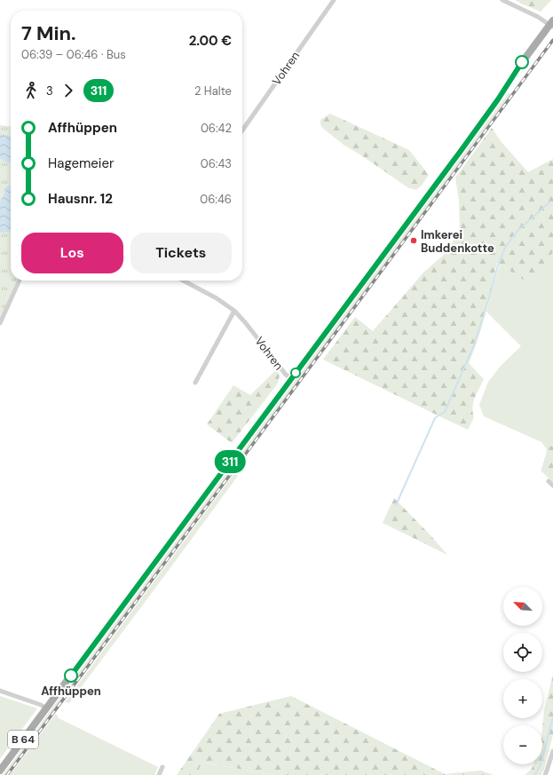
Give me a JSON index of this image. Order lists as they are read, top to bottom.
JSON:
{
  "streets": {
    "main road": ["B 64"],
    "street": ["Vohren"]
  },
  "crossings": [
    ["Vohren", "B 64"]
  ],
  "places": ["Imkerei Buddenkotte", "Affhüppen"],
  "lines": ["bus line 311"],
  "north": "top left",
  "page": {
    "on_map": "311",
    "heading": ["7 Min.", "06:39 – 06:46 · Bus", "2.00 €"],
    "legs": ["3", "311", "2 Halte"],
    "list": [
      {
        "name": "Affhüppen",
        "value": "06:42"
      },
      {
        "name": "Hagemeier",
        "value": "06:43"
      },
      {
        "name": "Hausnr. 12",
        "value": "06:46"
      }
    ],
    "buttons": ["Los", "Tickets"],
    "map_buttons": ["+", "−"]
  }
}
